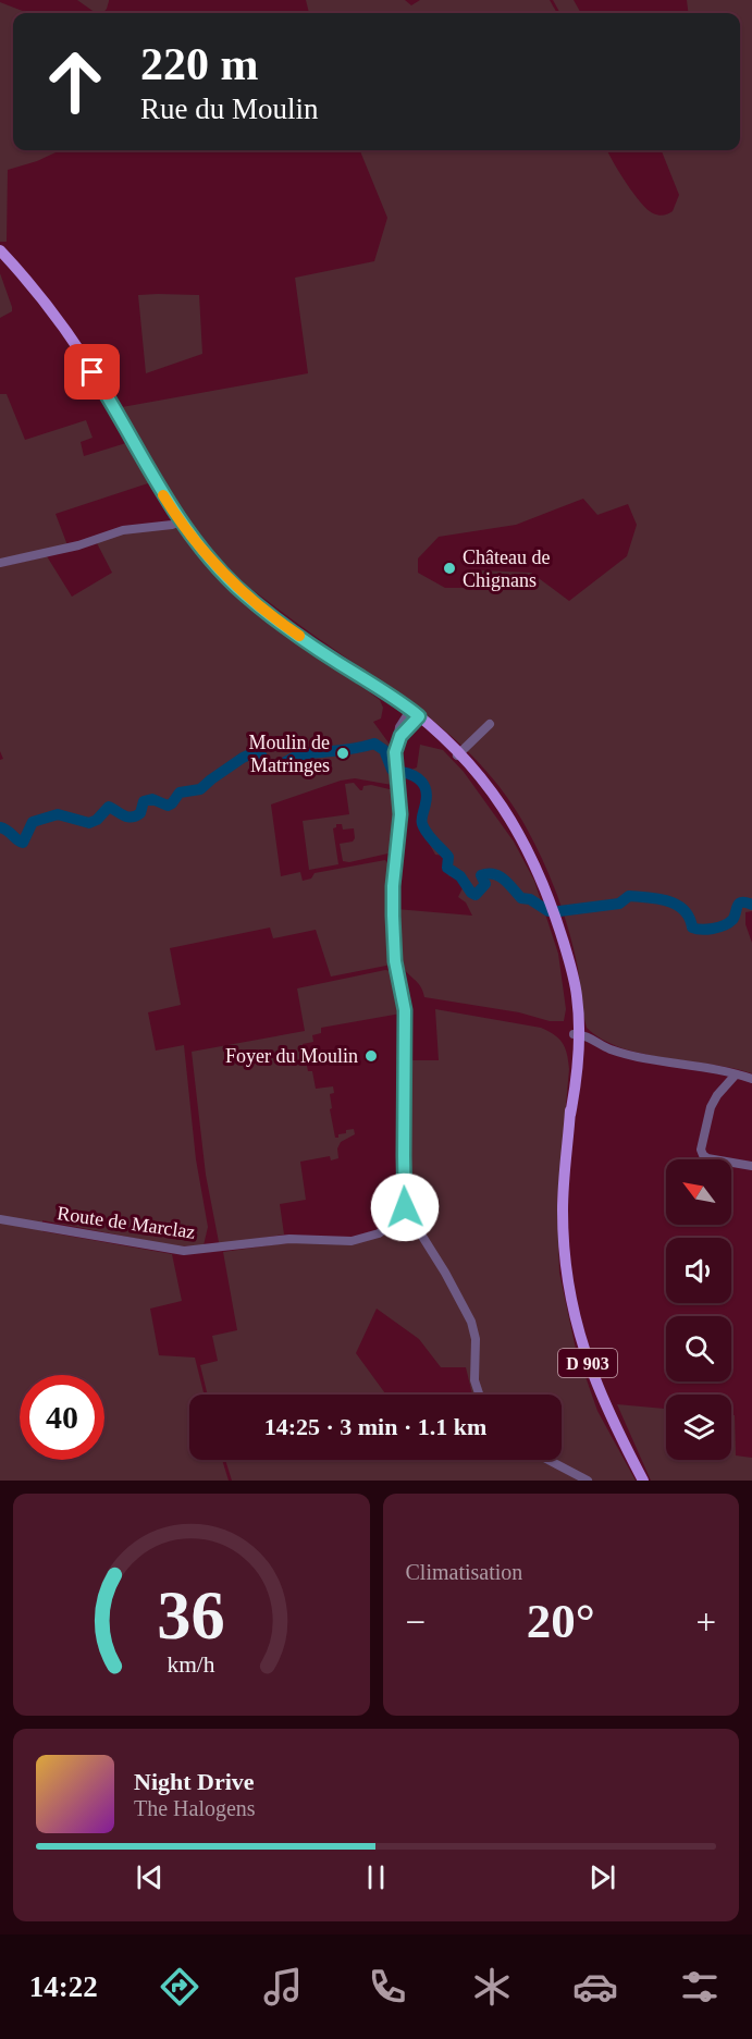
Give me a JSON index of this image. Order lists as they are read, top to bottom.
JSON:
{
  "streets": {
    "main road": ["D 903"],
    "street": ["Route de Marclaz"]
  },
  "places": ["Château de Chignans", "Moulin de Matringes", "Foyer du Moulin"],
  "north": "top left",
  "page": {
    "turn": ["220 m", "Rue du Moulin"],
    "limit": "40",
    "trip": "14:25 · 3 min · 1.1 km",
    "tile": "Climatisation",
    "heat": ["−", "20°", "+"],
    "song": ["Night Drive", "The Halogens"],
    "tabs": "14:22",
    "gauge": ["36", "km/h"]
  }
}
